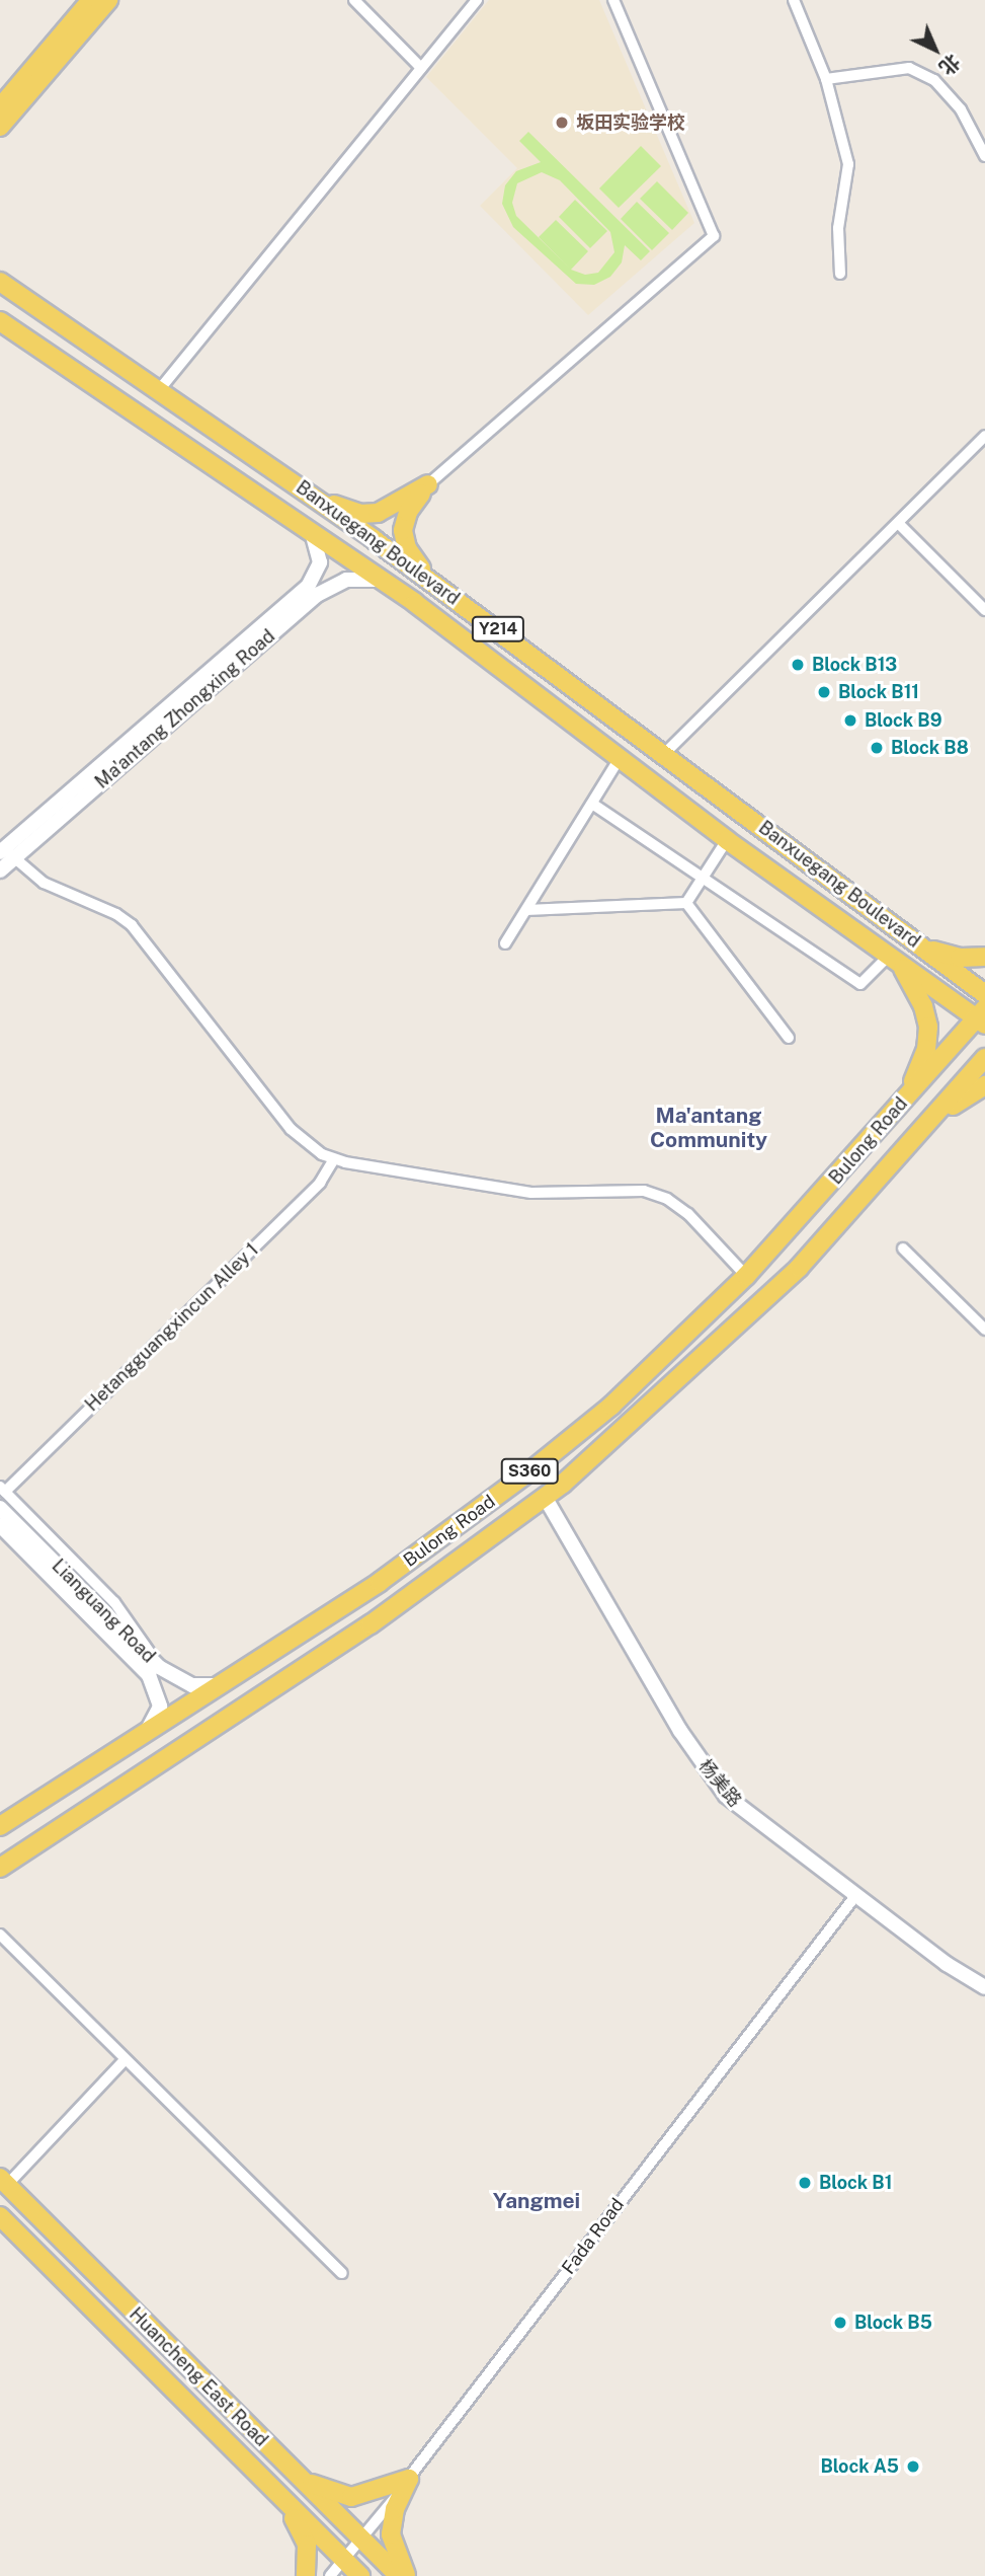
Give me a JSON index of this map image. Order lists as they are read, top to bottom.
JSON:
{
  "streets": {
    "main road": [
      "Banxuegang Boulevard",
      "Y214",
      "Bulong Road",
      "S360",
      "Huancheng East Road"
    ],
    "street": [
      "Ma'antang Zhongxing Road",
      "Hetangguangxincun Alley 1",
      "Lianguang Road",
      "杨美路",
      "Fada Road"
    ]
  },
  "crossings": [
    ["Banxuegang Boulevard", "Ma'antang Zhongxing Road"],
    ["Banxuegang Boulevard", "Bulong Road"],
    ["Bulong Road", "Lianguang Road"],
    ["Bulong Road", "杨美路"],
    ["杨美路", "Fada Road"],
    ["Fada Road", "Huancheng East Road"]
  ],
  "districts": ["Ma'antang Community", "Yangmei"],
  "places": [
    "坂田实验学校",
    "Block B13",
    "Block B11",
    "Block B9",
    "Block B8",
    "Block B1",
    "Block B5",
    "Block A5"
  ],
  "north": "bottom right"
}
